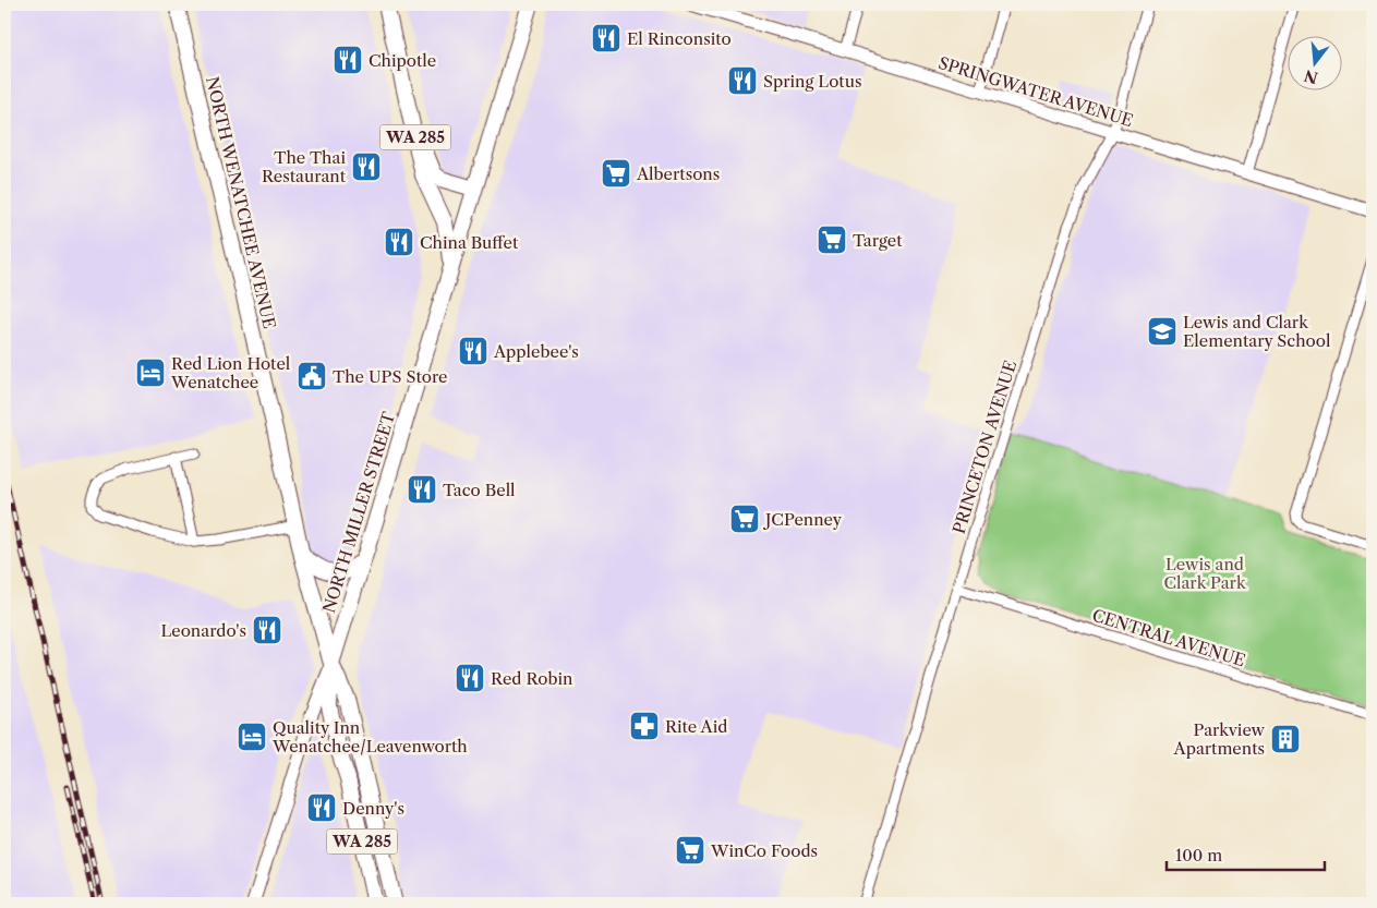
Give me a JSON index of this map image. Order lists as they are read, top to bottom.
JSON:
{
  "streets": {
    "main road": ["WA 285", "NORTH WENATCHEE AVENUE", "NORTH MILLER STREET"],
    "street": ["SPRINGWATER AVENUE", "PRINCETON AVENUE", "CENTRAL AVENUE"]
  },
  "crossings": [
    ["SPRINGWATER AVENUE", "PRINCETON AVENUE"],
    ["WA 285", "NORTH MILLER STREET"],
    ["NORTH WENATCHEE AVENUE", "NORTH MILLER STREET"],
    ["PRINCETON AVENUE", "CENTRAL AVENUE"]
  ],
  "parks": ["Lewis and Clark Park"],
  "places": {
    "restaurant": [
      "El Rinconsito",
      "Chipotle",
      "Spring Lotus",
      "The Thai Restaurant",
      "China Buffet",
      "Applebee's",
      "Taco Bell",
      "Leonardo's",
      "Red Robin",
      "Denny's"
    ],
    "supermarket": [
      "Albertsons",
      "Target",
      "JCPenney",
      "WinCo Foods"
    ],
    "school or university": ["Lewis and Clark Elementary School"],
    "hotel": ["Red Lion Hotel Wenatchee", "Quality Inn Wenatchee/Leavenworth"],
    "public building": ["The UPS Store"],
    "pharmacy": ["Rite Aid"],
    "building": ["Parkview Apartments"]
  },
  "scale_bar": "100 m",
  "north": "bottom"
}
